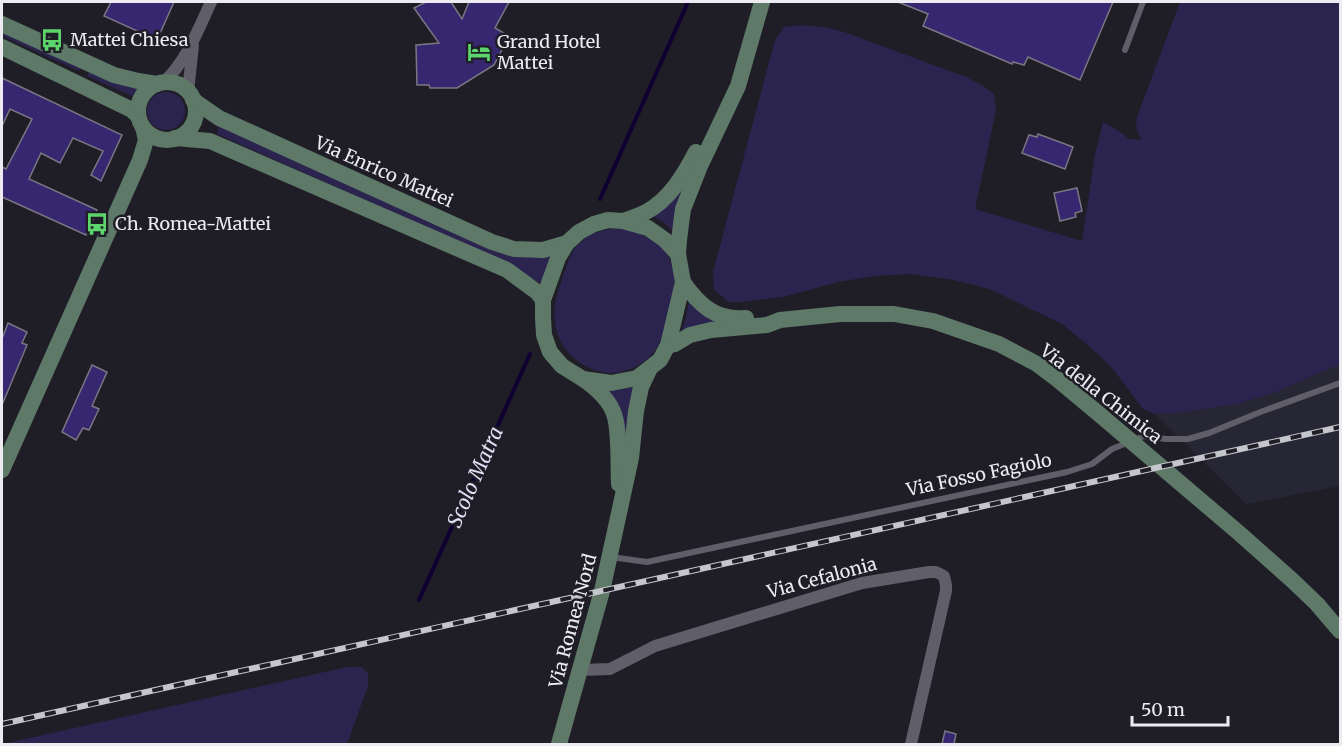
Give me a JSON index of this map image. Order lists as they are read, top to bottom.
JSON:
{
  "streets": {
    "main road": ["Via Enrico Mattei", "Via della Chimica", "Via Romea Nord"],
    "street": ["Via Cefalonia"],
    "lane": ["Via Fosso Fagiolo"]
  },
  "crossings": [
    ["Via Enrico Mattei", "Via della Chimica"],
    ["Via Enrico Mattei", "Via Romea Nord"],
    ["Via della Chimica", "Via Romea Nord"],
    ["Via Fosso Fagiolo", "Via Romea Nord"],
    ["Via Cefalonia", "Via Romea Nord"]
  ],
  "water": ["Scolo Matra"],
  "places": {
    "bus stop": ["Mattei Chiesa", "Ch. Romea-Mattei"],
    "hotel": ["Grand Hotel Mattei"]
  },
  "scale_bar": "50 m"
}
